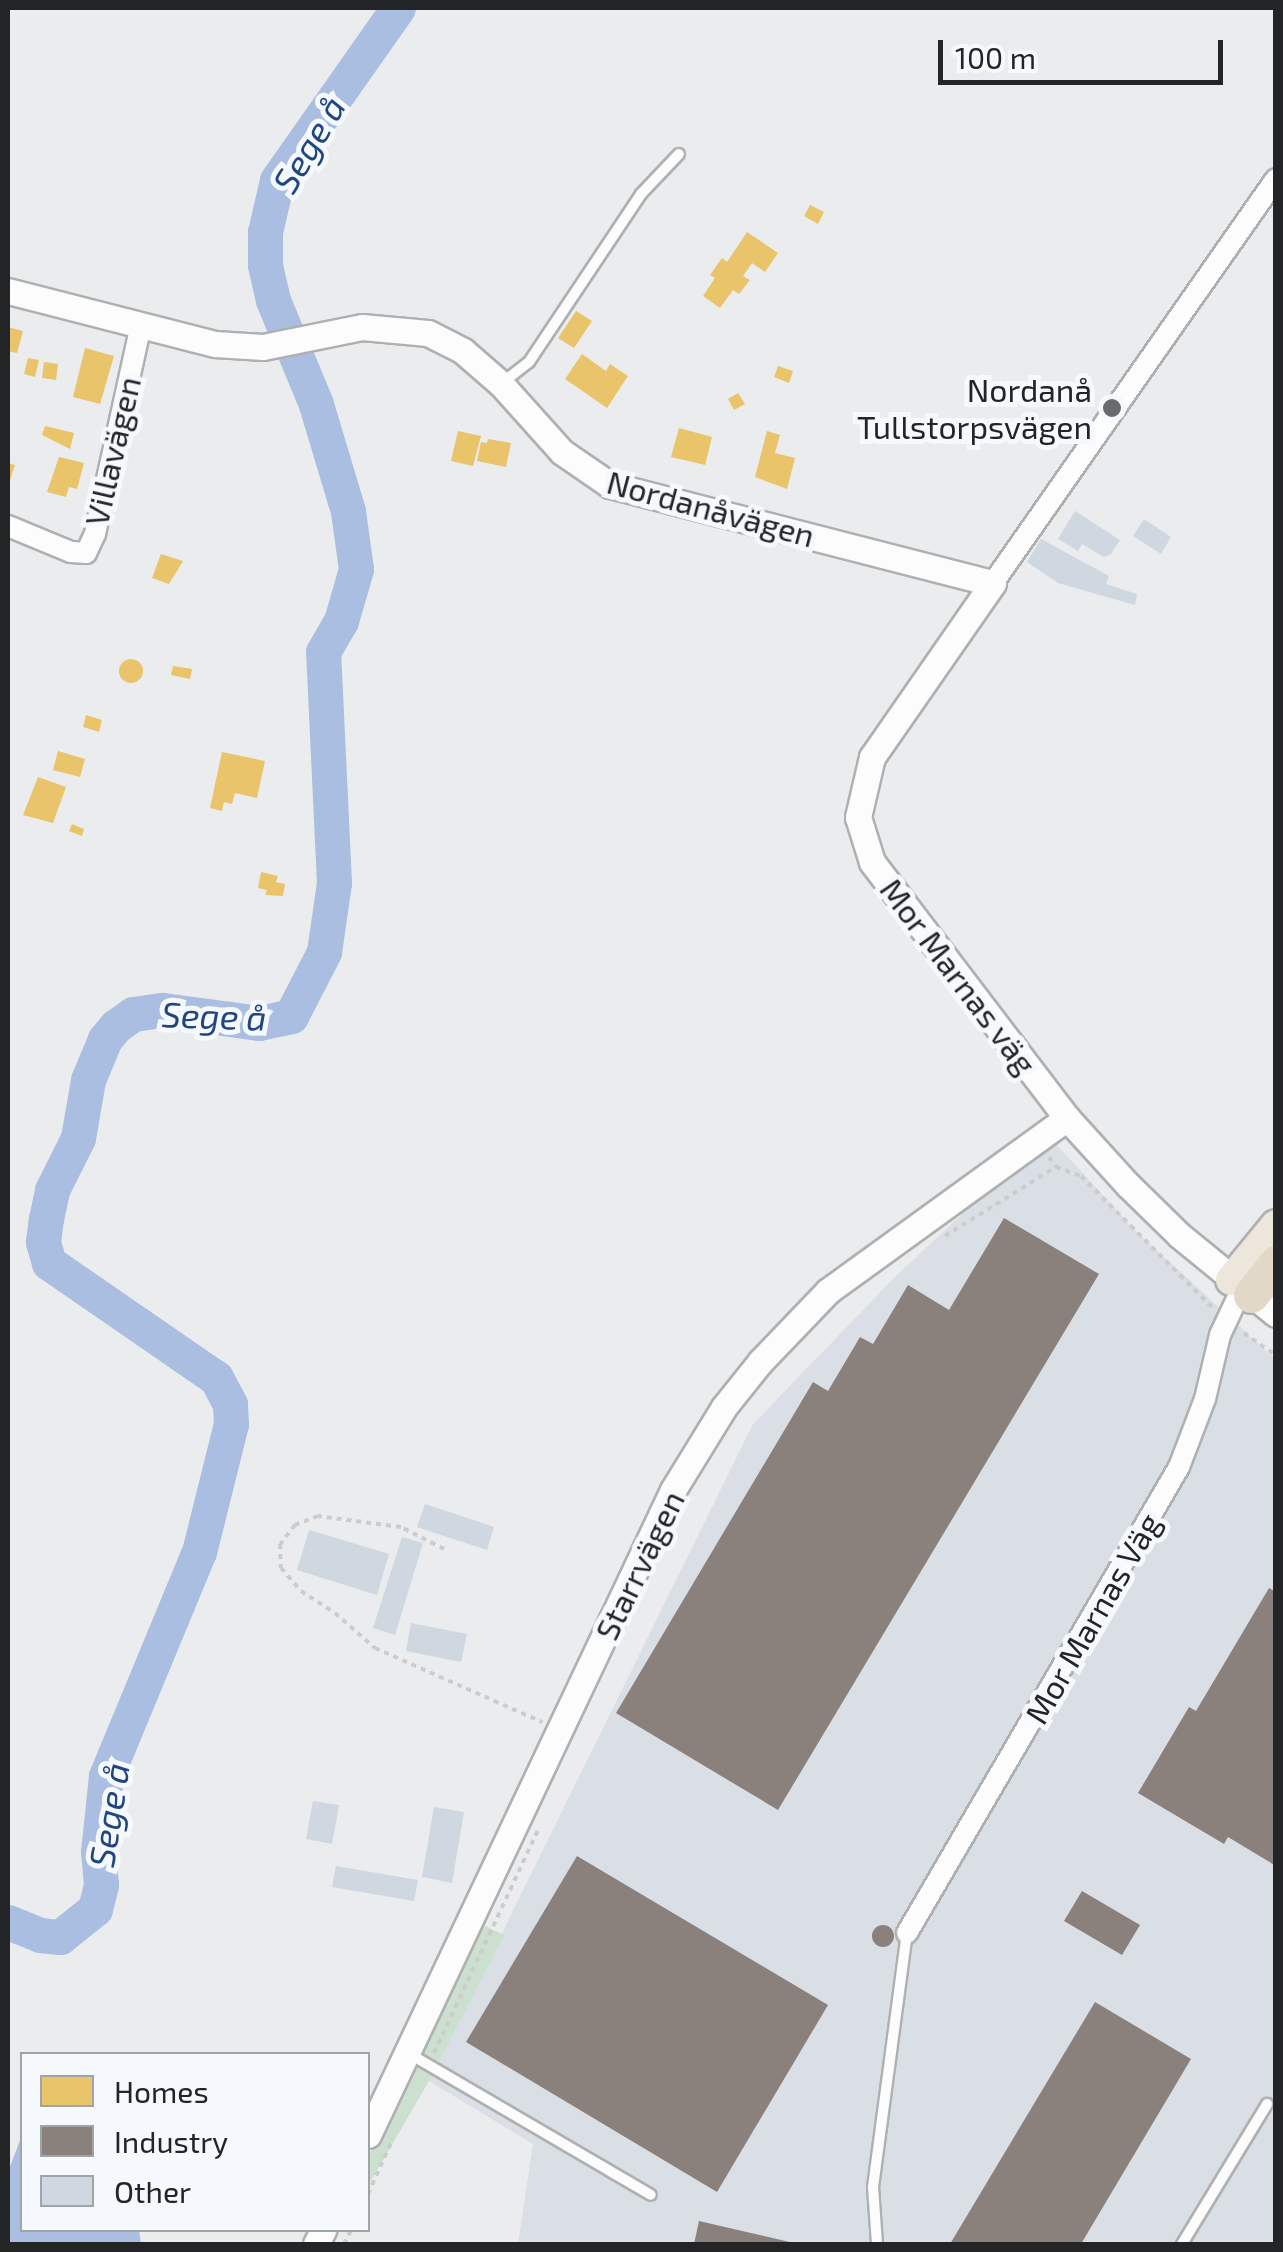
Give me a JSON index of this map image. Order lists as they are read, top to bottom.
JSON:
{
  "streets": {
    "street": [
      "Villavägen",
      "Nordanåvägen",
      "Mor Marnas väg",
      "Starrvägen",
      "Mor Marnas Väg"
    ]
  },
  "crossings": [
    ["Villavägen", "Nordanåvägen"],
    ["Nordanåvägen", "Mor Marnas väg"],
    ["Mor Marnas väg", "Starrvägen"],
    ["Mor Marnas väg", "Mor Marnas Väg"]
  ],
  "water": ["Sege å"],
  "places": ["Nordanå Tullstorpsvägen"],
  "legend": ["Homes", "Industry", "Other"],
  "scale_bar": "100 m"
}
